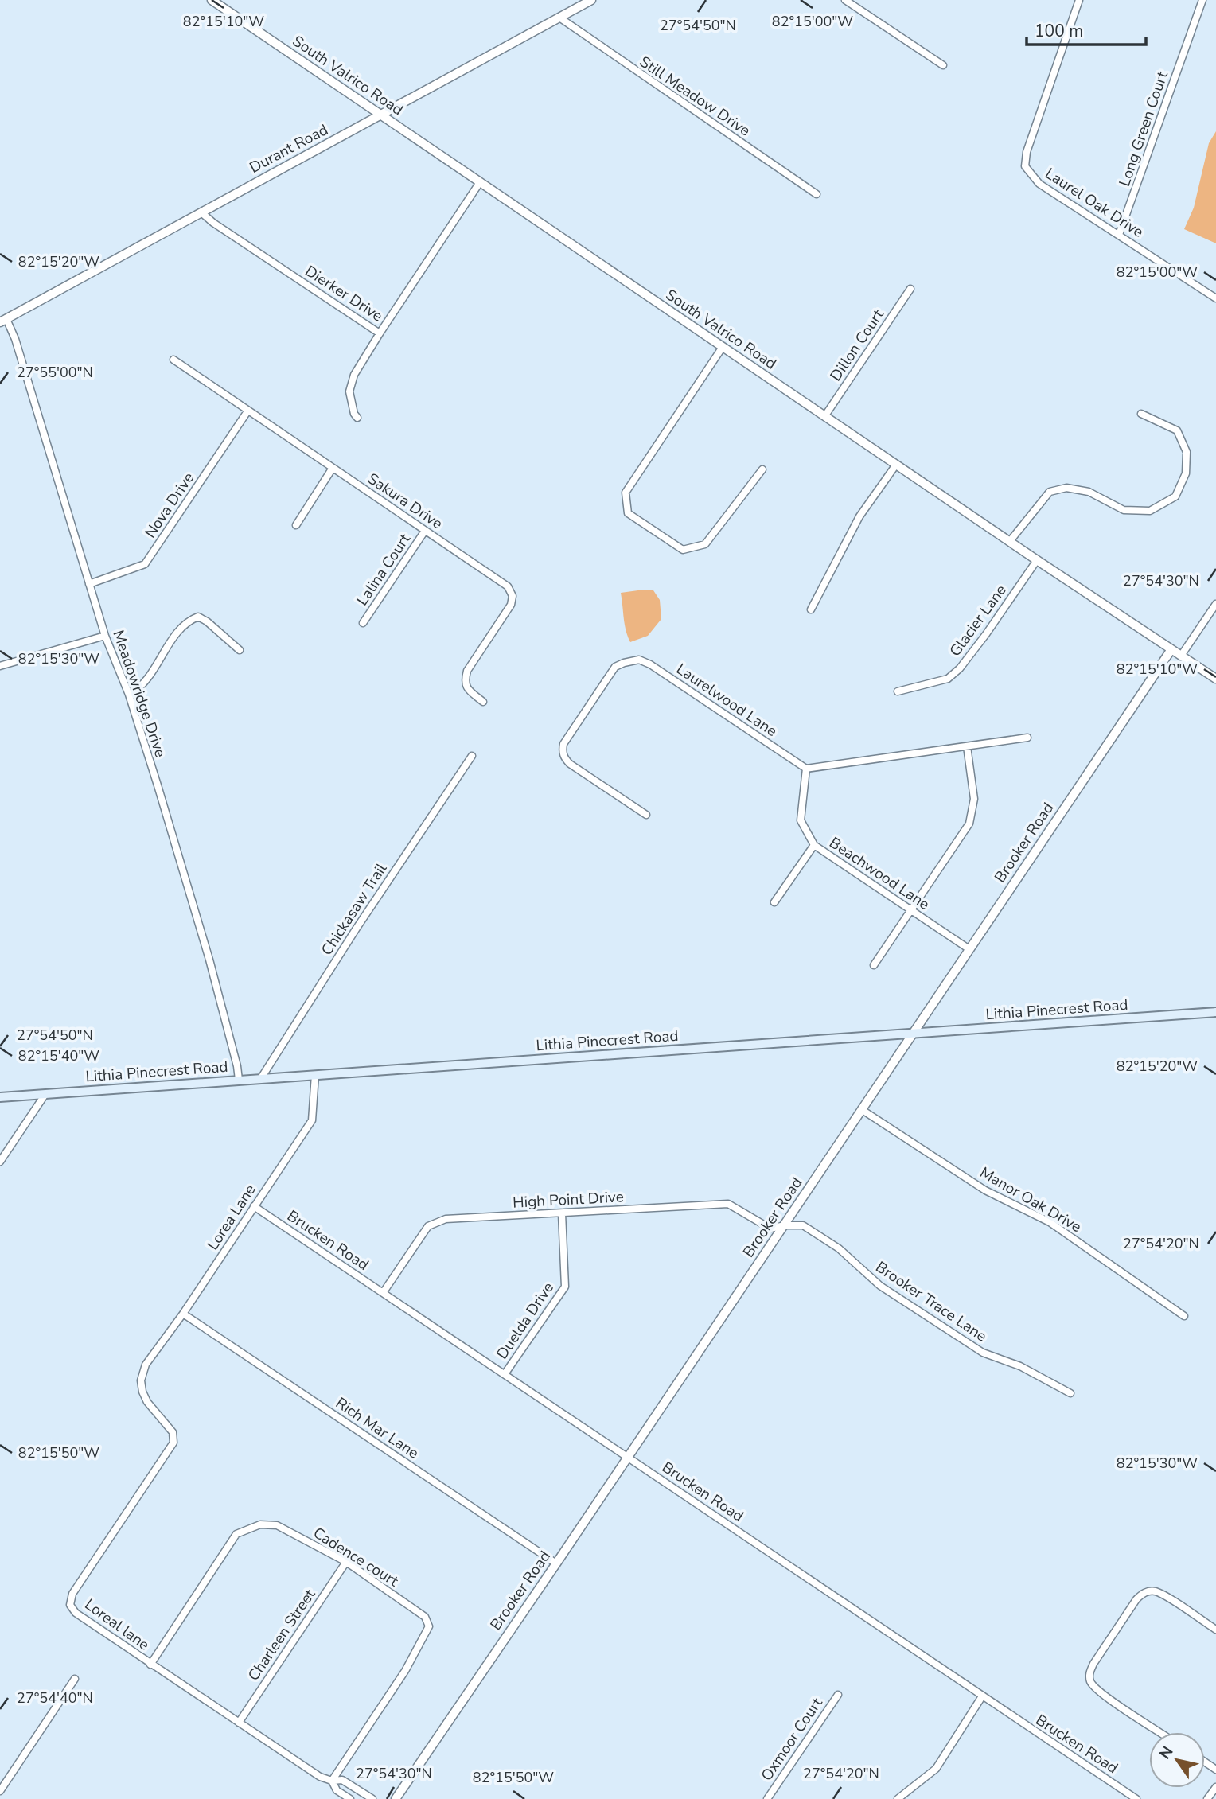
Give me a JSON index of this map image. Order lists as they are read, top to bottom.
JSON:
{
  "streets": {
    "main road": ["Lithia Pinecrest Road"],
    "street": [
      "South Valrico Road",
      "Still Meadow Drive",
      "Long Green Court",
      "Durant Road",
      "Laurel Oak Drive",
      "Dierker Drive",
      "Dillon Court",
      "Sakura Drive",
      "Nova Drive",
      "Lalina Court",
      "Glacier Lane",
      "Meadowridge Drive",
      "Laurelwood Lane",
      "Brooker Road",
      "Beachwood Lane",
      "Chickasaw Trail",
      "High Point Drive",
      "Manor Oak Drive",
      "Lorea Lane",
      "Brucken Road",
      "Brooker Trace Lane",
      "Duelda Drive",
      "Rich Mar Lane",
      "Cadence court",
      "Loreal lane",
      "Charleen Street",
      "Oxmoor Court"
    ]
  },
  "crossings": [
    ["South Valrico Road", "Durant Road"],
    ["South Valrico Road", "Dierker Drive"],
    ["South Valrico Road", "Dillon Court"],
    ["South Valrico Road", "Glacier Lane"],
    ["South Valrico Road", "Brooker Road"],
    ["Still Meadow Drive", "Durant Road"],
    ["Long Green Court", "Laurel Oak Drive"],
    ["Durant Road", "Dierker Drive"],
    ["Durant Road", "Meadowridge Drive"],
    ["Sakura Drive", "Nova Drive"],
    ["Sakura Drive", "Lalina Court"],
    ["Nova Drive", "Meadowridge Drive"],
    ["Meadowridge Drive", "Lithia Pinecrest Road"],
    ["Laurelwood Lane", "Beachwood Lane"],
    ["Brooker Road", "Beachwood Lane"],
    ["Brooker Road", "Lithia Pinecrest Road"],
    ["Brooker Road", "High Point Drive"],
    ["Brooker Road", "Manor Oak Drive"],
    ["Brooker Road", "Brucken Road"],
    ["Brooker Road", "Brooker Trace Lane"],
    ["Brooker Road", "Rich Mar Lane"],
    ["Chickasaw Trail", "Lithia Pinecrest Road"],
    ["Lithia Pinecrest Road", "Lorea Lane"],
    ["High Point Drive", "Brucken Road"],
    ["High Point Drive", "Brooker Trace Lane"],
    ["High Point Drive", "Duelda Drive"],
    ["Lorea Lane", "Brucken Road"],
    ["Lorea Lane", "Rich Mar Lane"],
    ["Lorea Lane", "Loreal lane"],
    ["Brucken Road", "Duelda Drive"],
    ["Cadence court", "Loreal lane"],
    ["Cadence court", "Charleen Street"],
    ["Loreal lane", "Charleen Street"]
  ],
  "scale_bar": "100 m",
  "north": "top left",
  "coordinates": [
    "82°15'10\"W",
    "82°15'00\"W",
    "27°54'50\"N",
    "82°15'20\"W",
    "27°55'00\"N",
    "27°54'30\"N",
    "82°15'30\"W",
    "82°15'40\"W",
    "27°54'20\"N",
    "82°15'50\"W",
    "27°54'40\"N"
  ]
}
